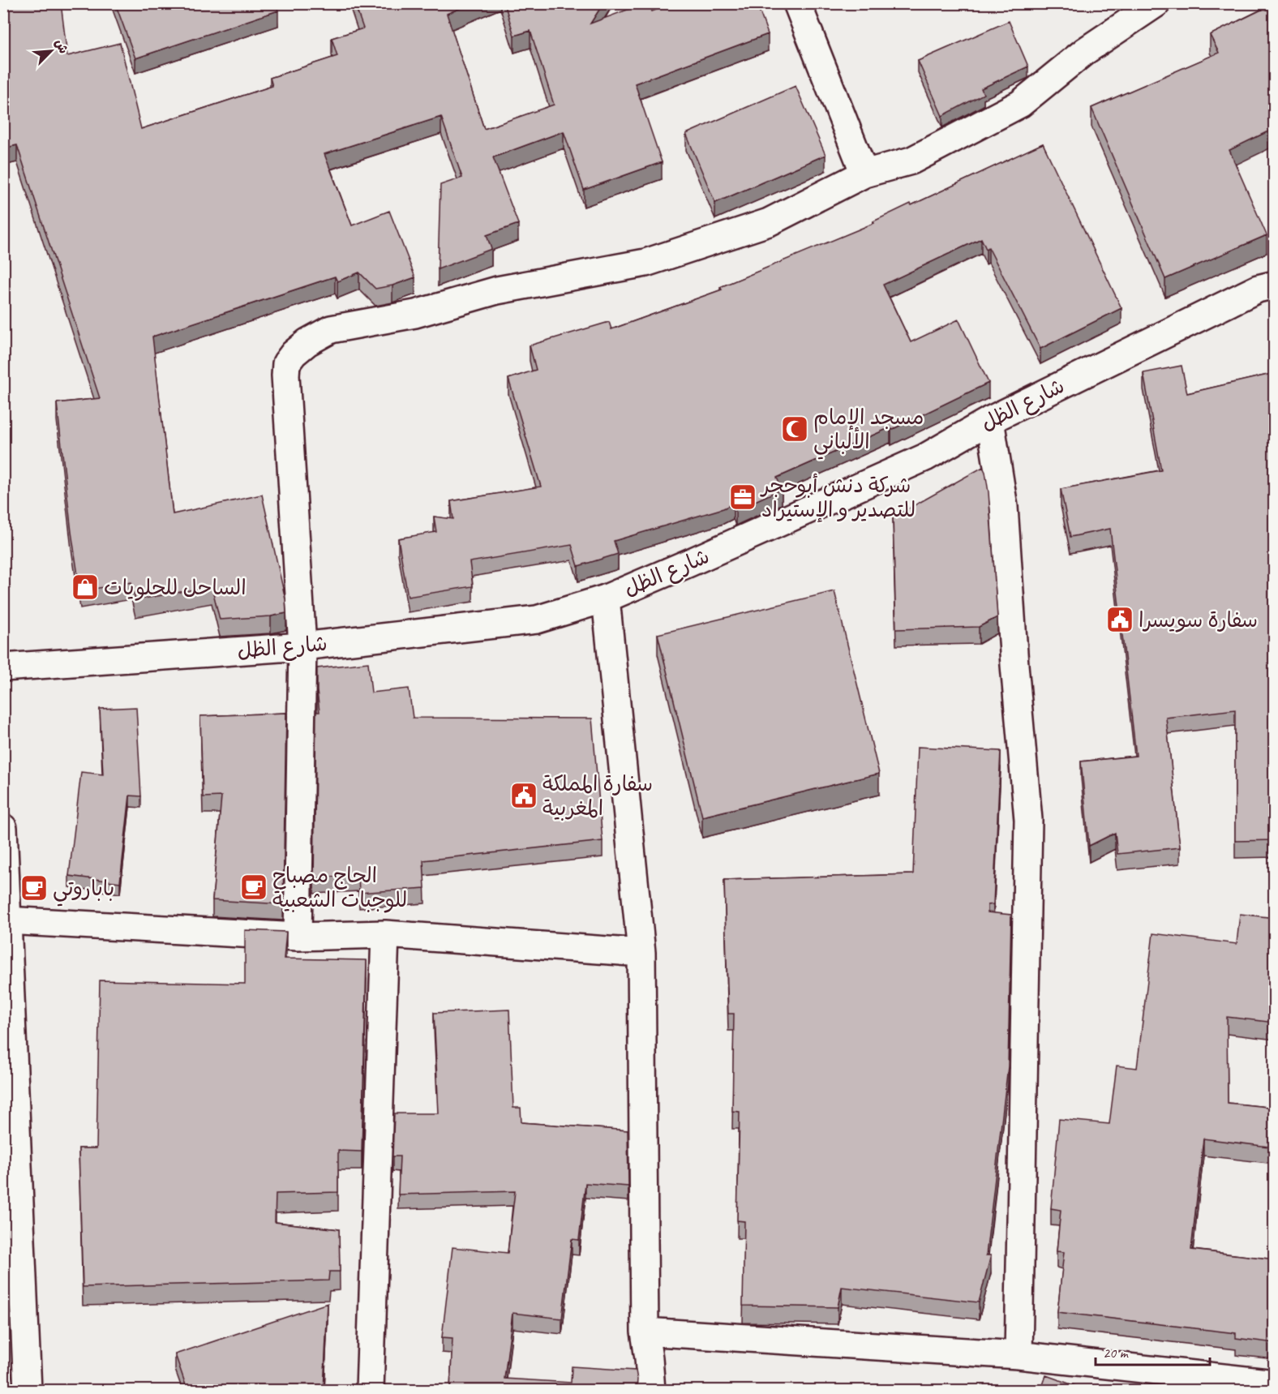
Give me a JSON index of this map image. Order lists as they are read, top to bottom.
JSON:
{
  "streets": {
    "street": ["شارع الظل"]
  },
  "places": {
    "mosque": ["مسجد الإمام الألباني"],
    "office": ["شركة دنش أبوحجر للتصدير و الإستيراد"],
    "shop": ["الساحل للحلويات"],
    "public building": ["سفارة سويسرا", "سفارة المملكة المغربية"],
    "cafe": ["الحاج مصباح للوجبات الشعبية", "باباروتي"]
  },
  "scale_bar": "20 m",
  "north": "top right"
}
